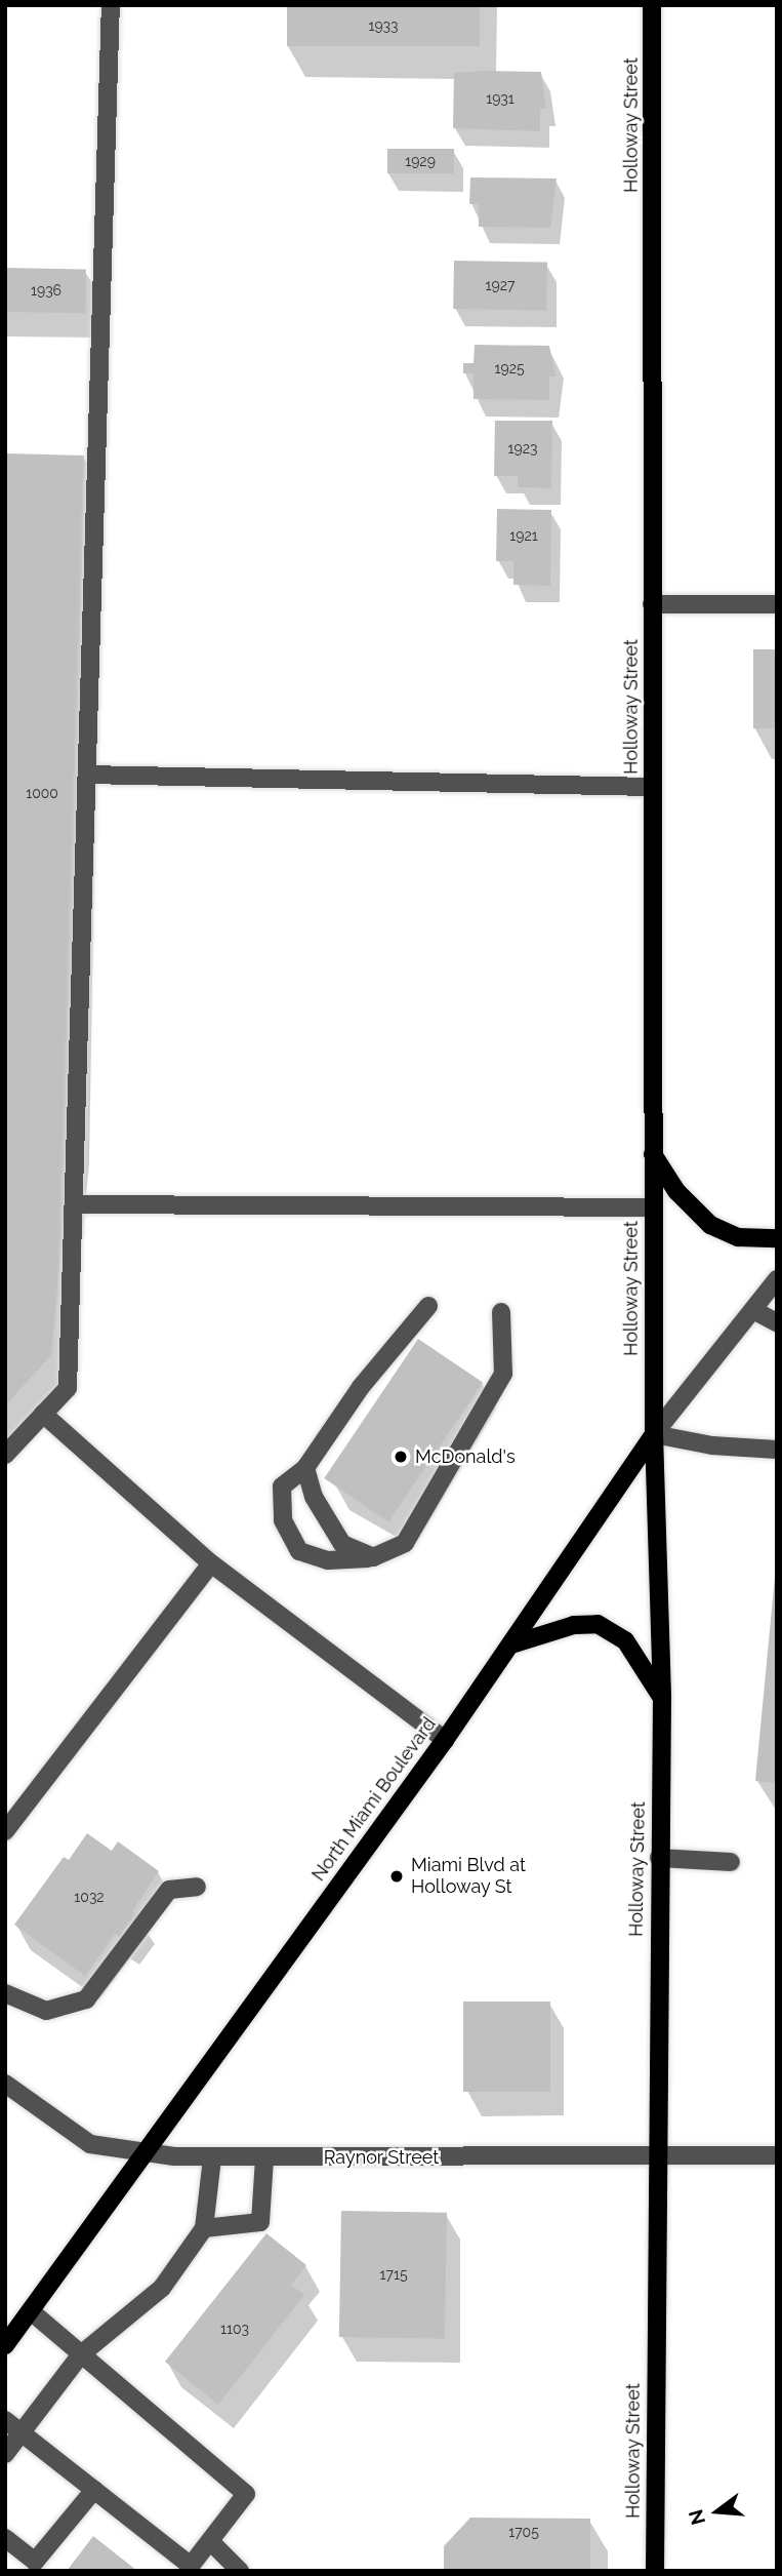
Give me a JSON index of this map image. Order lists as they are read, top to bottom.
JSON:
{
  "streets": {
    "main road": ["Holloway Street", "North Miami Boulevard"],
    "street": ["Raynor Street"]
  },
  "crossings": [
    ["Holloway Street", "North Miami Boulevard"],
    ["Holloway Street", "Raynor Street"],
    ["North Miami Boulevard", "Raynor Street"]
  ],
  "places": ["McDonald's", "Miami Blvd at Holloway St"],
  "house_numbers": [
    "1933",
    "1931",
    "1929",
    "1927",
    "1936",
    "1925",
    "1923",
    "1921",
    "1000",
    "1032",
    "1715",
    "1103",
    "1705"
  ],
  "north": "left"
}
